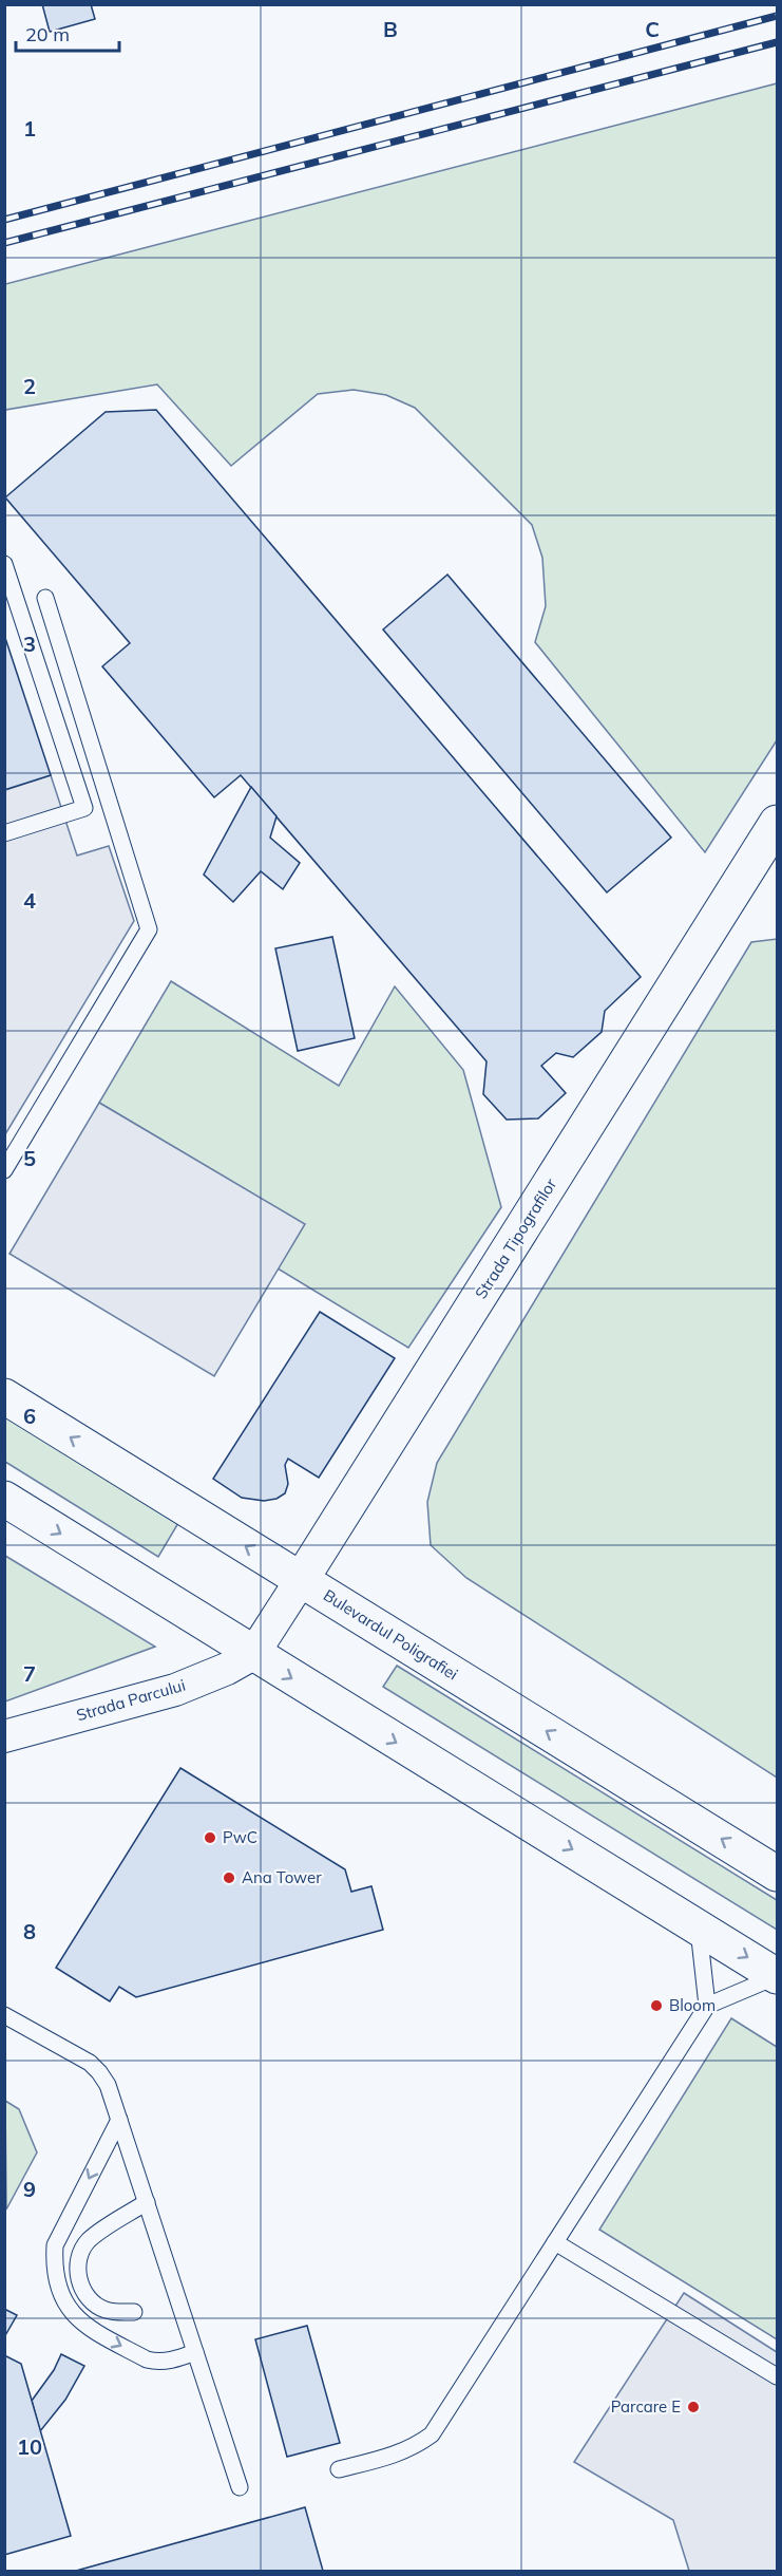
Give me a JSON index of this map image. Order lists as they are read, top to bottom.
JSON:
{
  "streets": {
    "main road": ["Strada Tipografilor", "Bulevardul Poligrafiei"],
    "street": ["Strada Parcului"]
  },
  "crossings": [
    ["Strada Tipografilor", "Bulevardul Poligrafiei"],
    ["Strada Tipografilor", "Strada Parcului"]
  ],
  "places": [
    "PwC",
    "Ana Tower",
    "Bloom",
    "Parcare E"
  ],
  "scale_bar": "20 m",
  "grid": {
    "columns": ["B", "C"],
    "rows": [
      "1",
      "2",
      "3",
      "4",
      "5",
      "6",
      "7",
      "8",
      "9",
      "10"
    ]
  }
}
